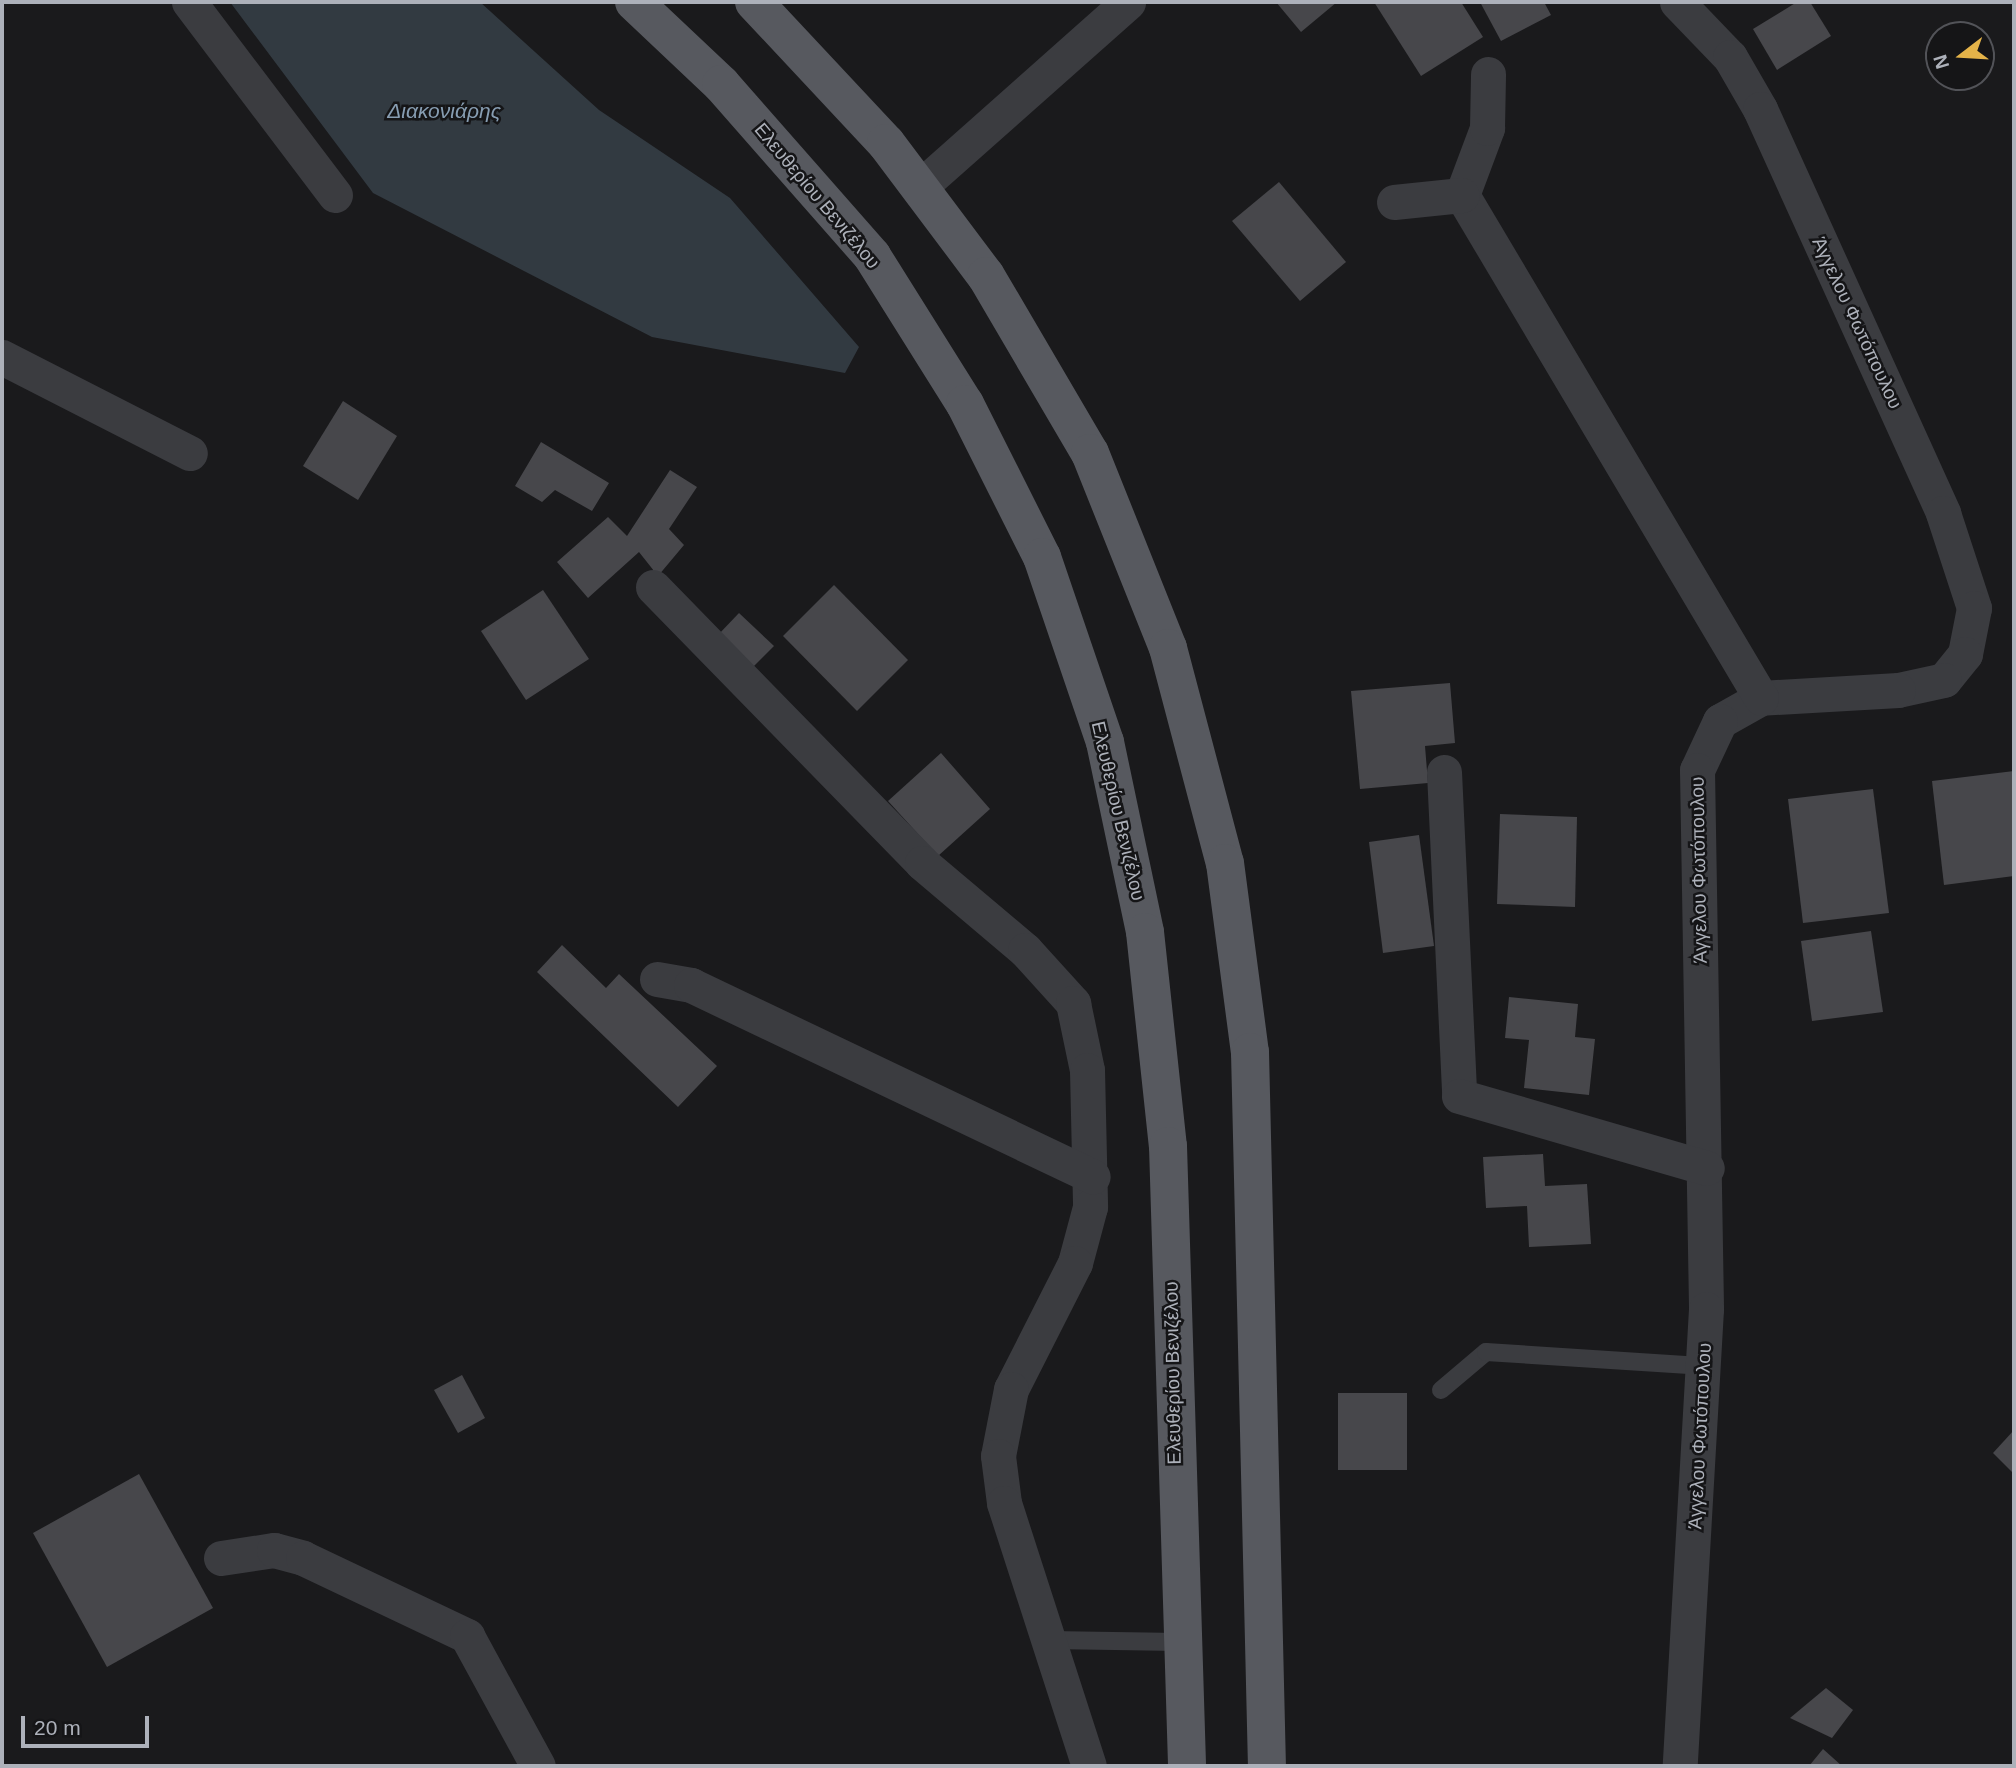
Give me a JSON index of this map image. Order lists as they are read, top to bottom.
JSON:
{
  "streets": {
    "main road": ["Ελευθερίου Βενιζέλου"],
    "street": ["Άγγελου Φωτόπουλου"]
  },
  "water": ["Διακονιάρης"],
  "scale_bar": "20 m",
  "north": "left"
}
